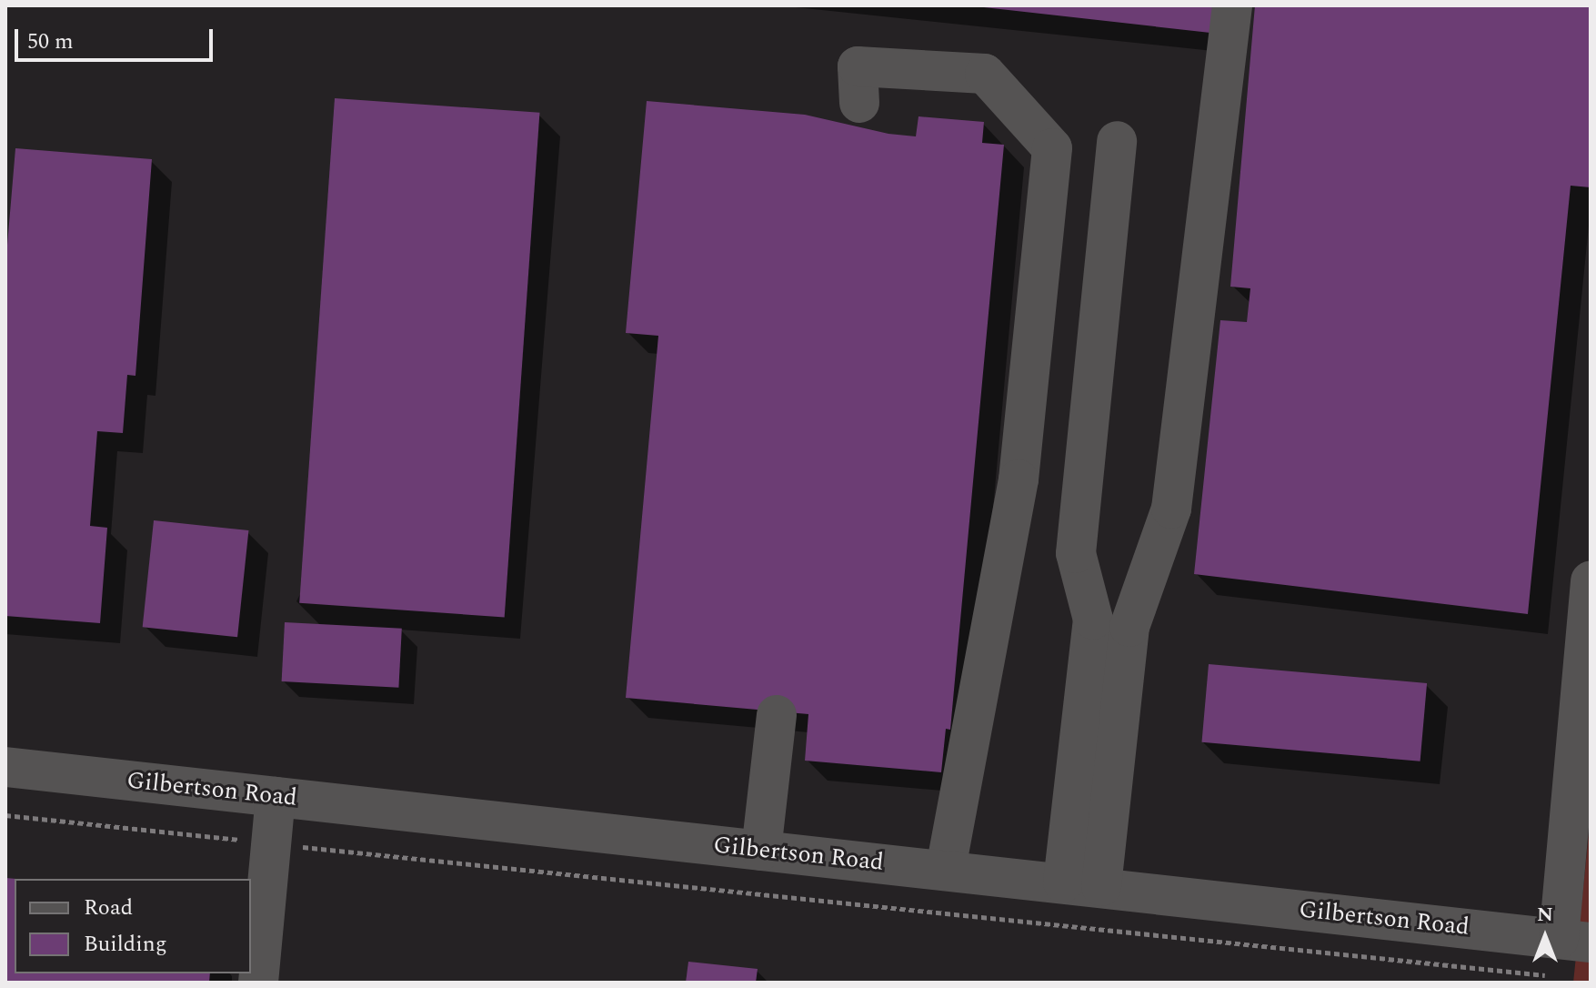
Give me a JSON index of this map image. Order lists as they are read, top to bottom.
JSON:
{
  "streets": {
    "street": ["Gilbertson Road"]
  },
  "legend": ["Road", "Building"],
  "scale_bar": "50 m",
  "north": "top"
}
